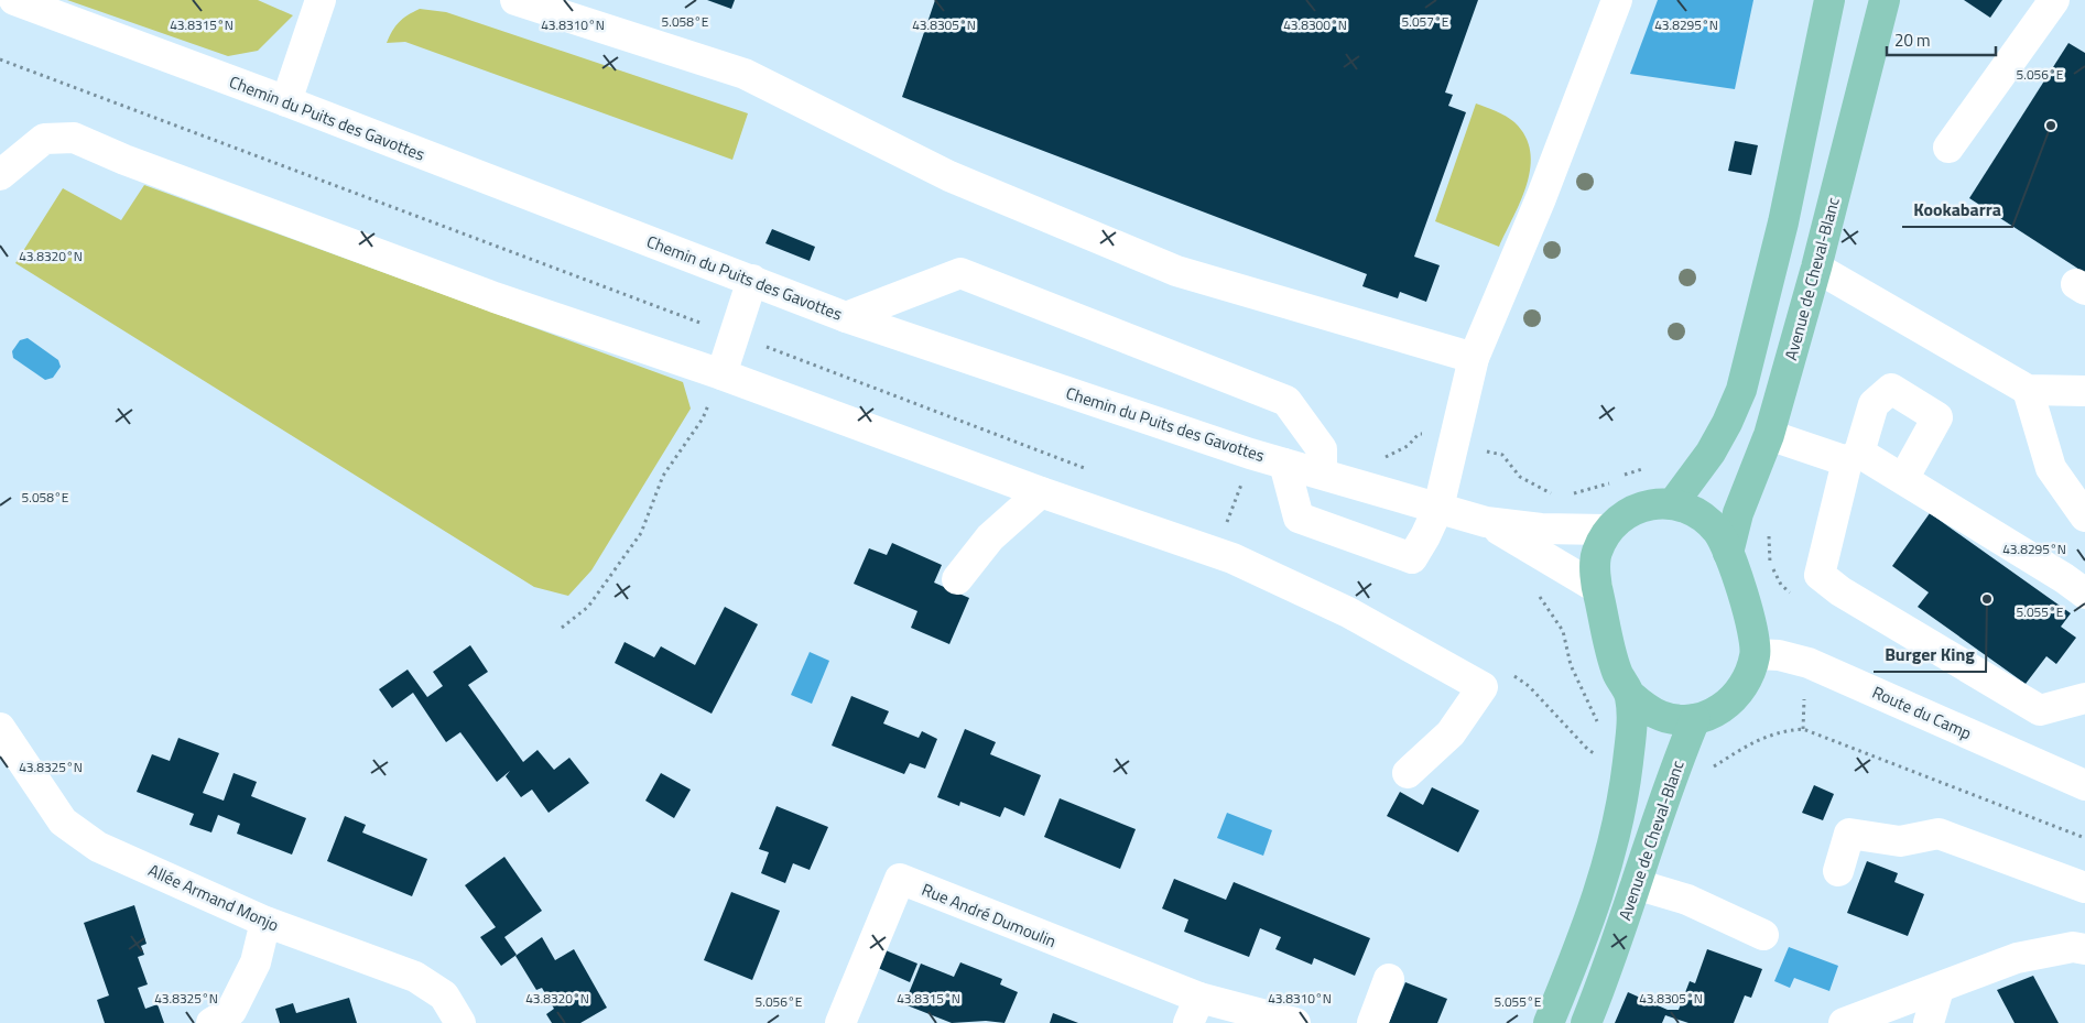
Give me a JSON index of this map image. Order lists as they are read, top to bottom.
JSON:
{
  "streets": {
    "main road": ["Avenue de Cheval-Blanc"],
    "street": [
      "Chemin du Puits des Gavottes",
      "Route du Camp",
      "Allée Armand Monjo",
      "Rue André Dumoulin"
    ]
  },
  "crossings": [
    ["Chemin du Puits des Gavottes", "Avenue de Cheval-Blanc"],
    ["Chemin du Puits des Gavottes", "Route du Camp"],
    ["Avenue de Cheval-Blanc", "Route du Camp"]
  ],
  "places": ["Kookabarra", "Burger King"],
  "scale_bar": "20 m",
  "coordinates": [
    "5.057°E",
    "5.058°E",
    "43.8315°N",
    "43.8310°N",
    "43.8305°N",
    "43.8300°N",
    "43.8295°N",
    "5.056°E",
    "43.8320°N",
    "5.055°E",
    "43.8325°N"
  ]
}
